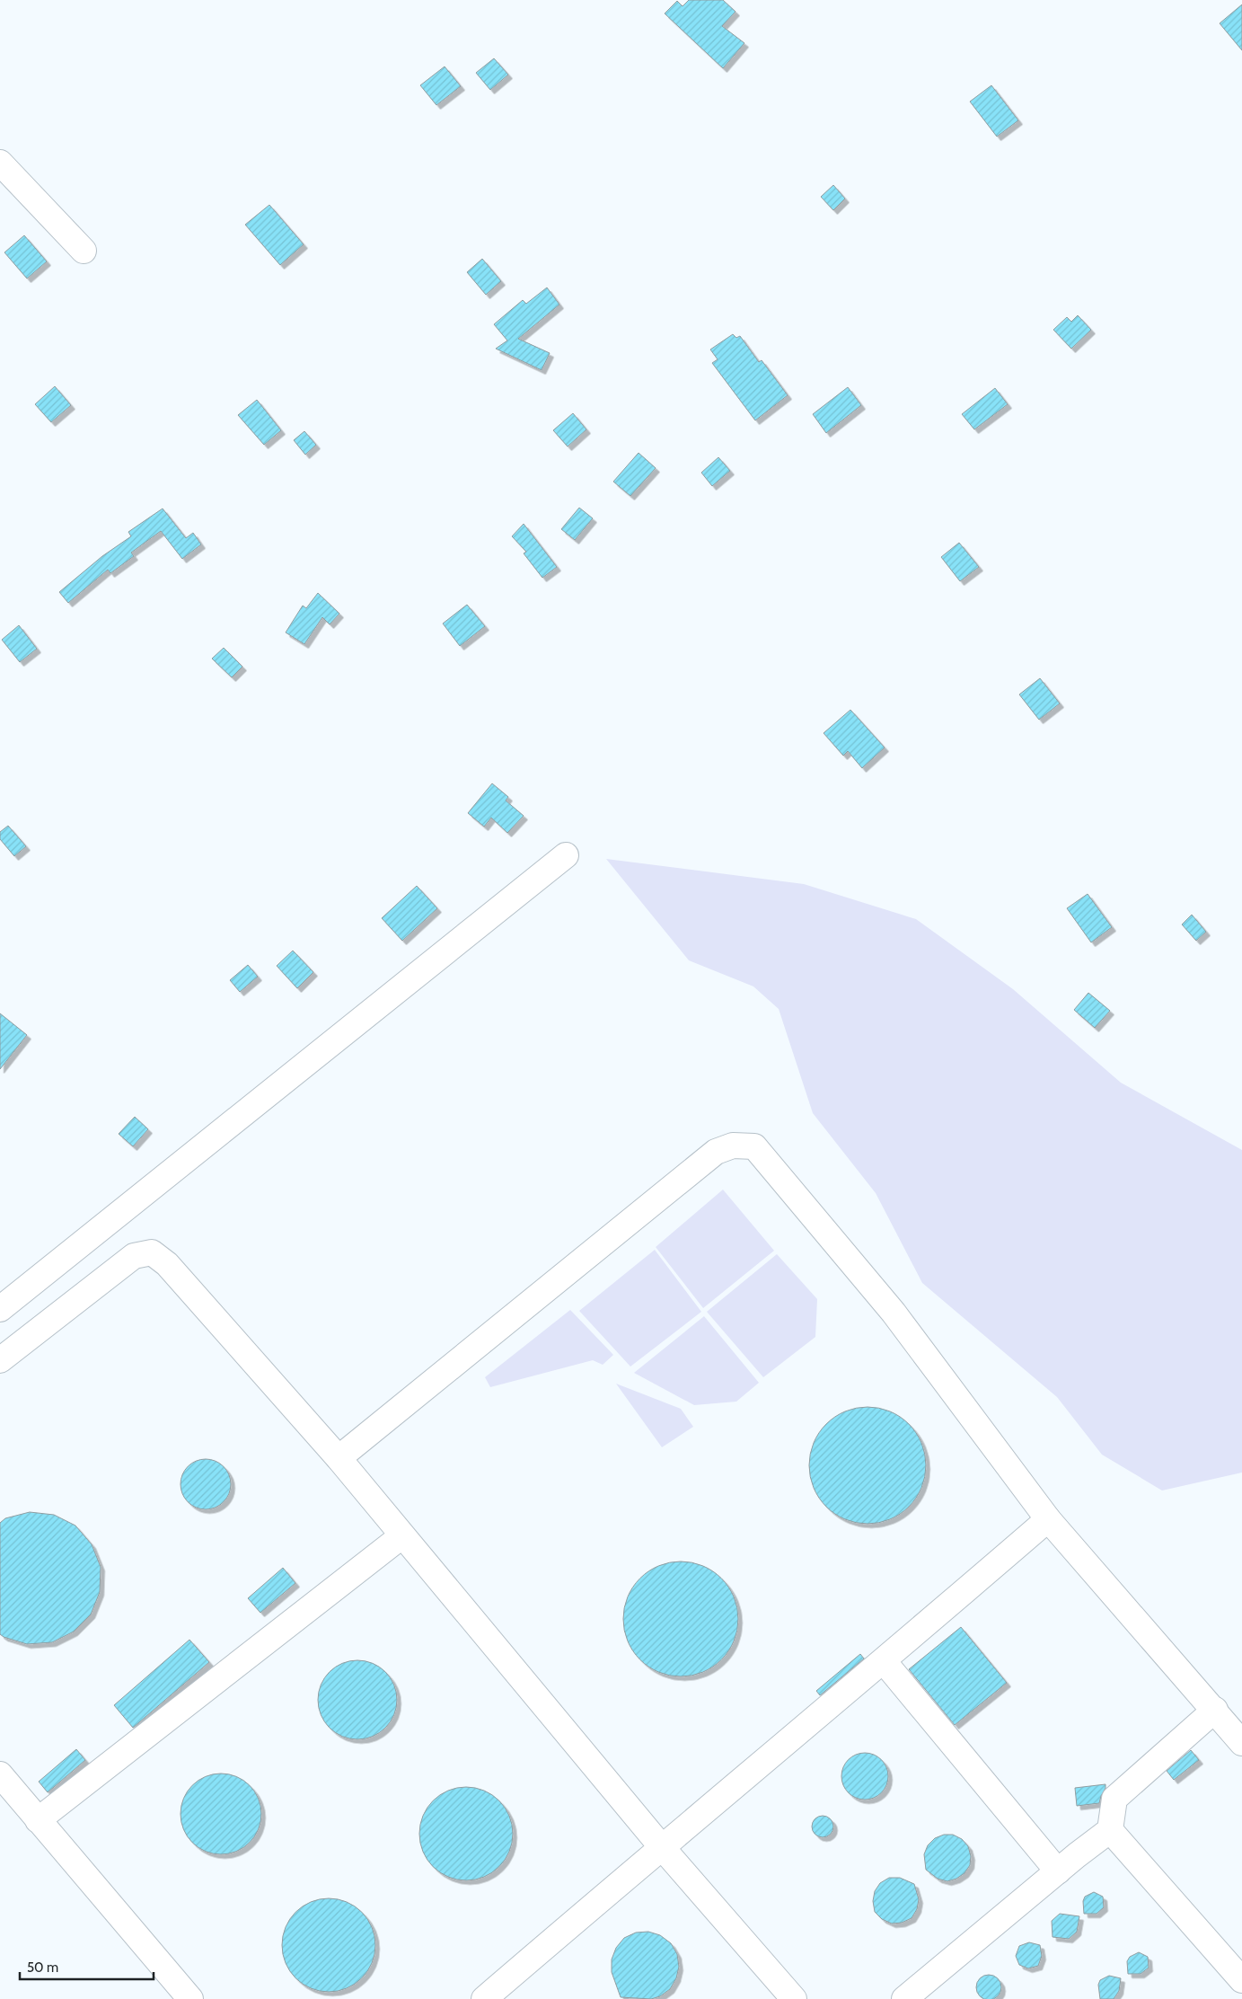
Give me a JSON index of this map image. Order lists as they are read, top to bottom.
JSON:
{
  "scale_bar": "50 m"
}
